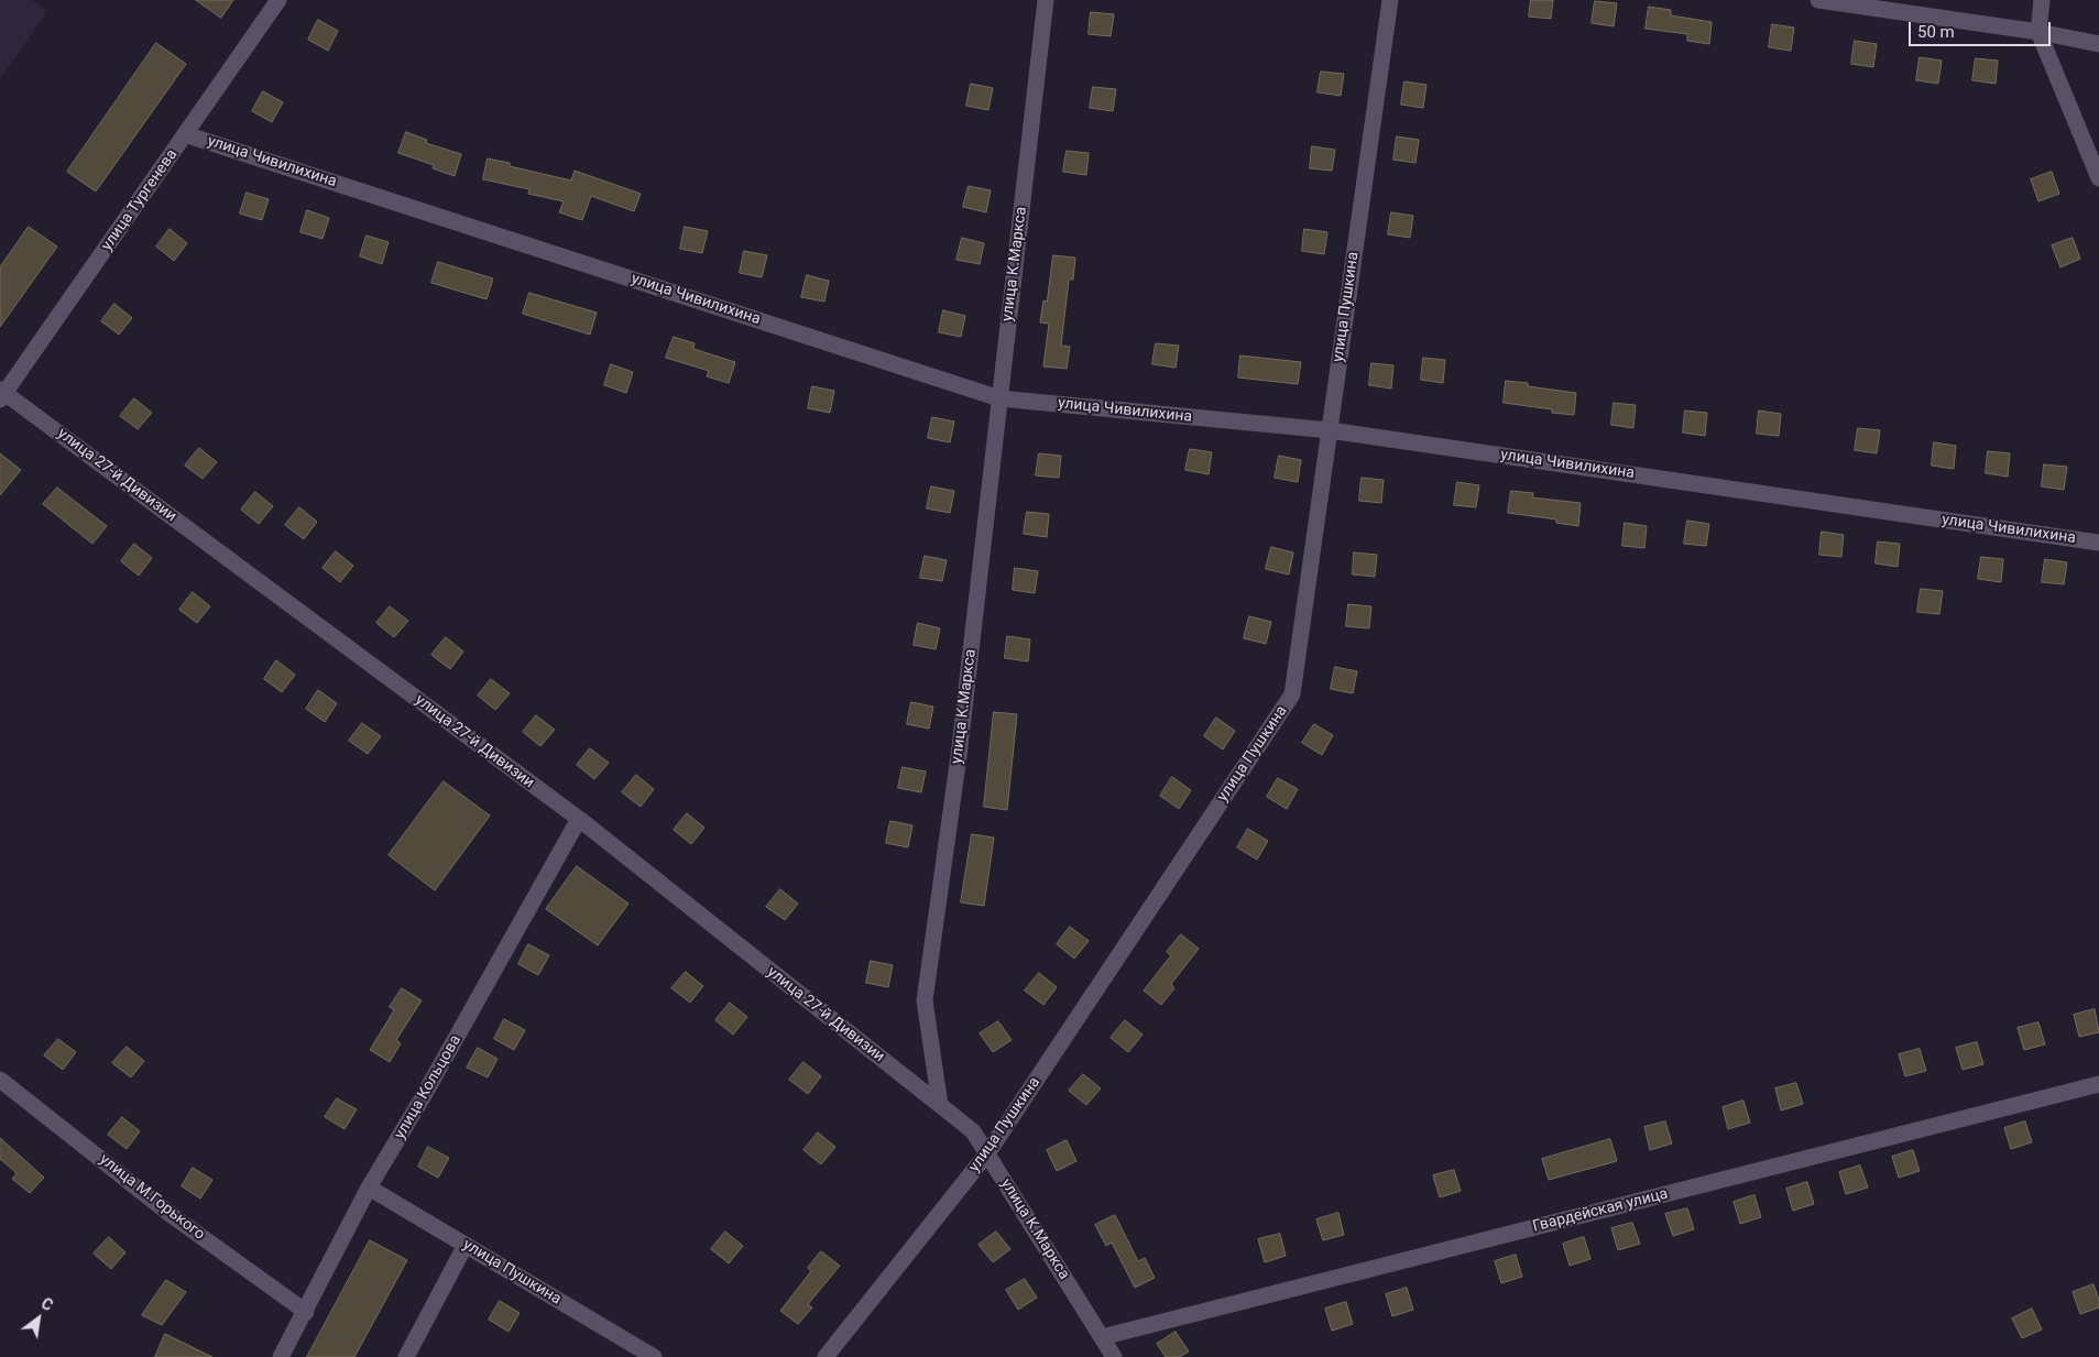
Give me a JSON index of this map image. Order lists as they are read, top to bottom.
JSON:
{
  "streets": {
    "street": [
      "улица Чивилихина",
      "улица Тургенева",
      "улица К.Маркса",
      "улица Пушкина",
      "улица 27-й Дивизии",
      "улица Кольцова",
      "улица М.Горького",
      "Гвардейская улица"
    ]
  },
  "crossings": [
    ["улица Чивилихина", "улица Тургенева"],
    ["улица Чивилихина", "улица К.Маркса"],
    ["улица Чивилихина", "улица Пушкина"],
    ["улица Тургенева", "улица 27-й Дивизии"],
    ["улица К.Маркса", "улица Пушкина"],
    ["улица К.Маркса", "улица 27-й Дивизии"],
    ["улица К.Маркса", "Гвардейская улица"],
    ["улица Пушкина", "улица Кольцова"],
    ["улица 27-й Дивизии", "улица Кольцова"],
    ["улица Кольцова", "улица М.Горького"]
  ],
  "scale_bar": "50 m",
  "north": "top right"
}
